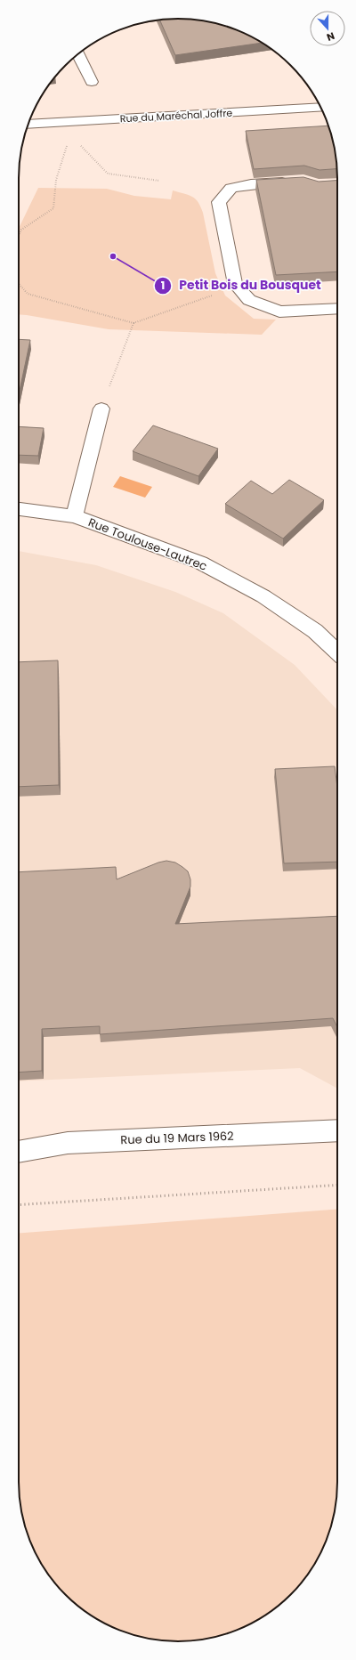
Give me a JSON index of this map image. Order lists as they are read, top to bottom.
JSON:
{
  "streets": {
    "street": ["Rue du Maréchal Joffre", "Rue Toulouse-Lautrec", "Rue du 19 Mars 1962"]
  },
  "places": ["Petit Bois du Bousquet"],
  "north": "bottom"
}
